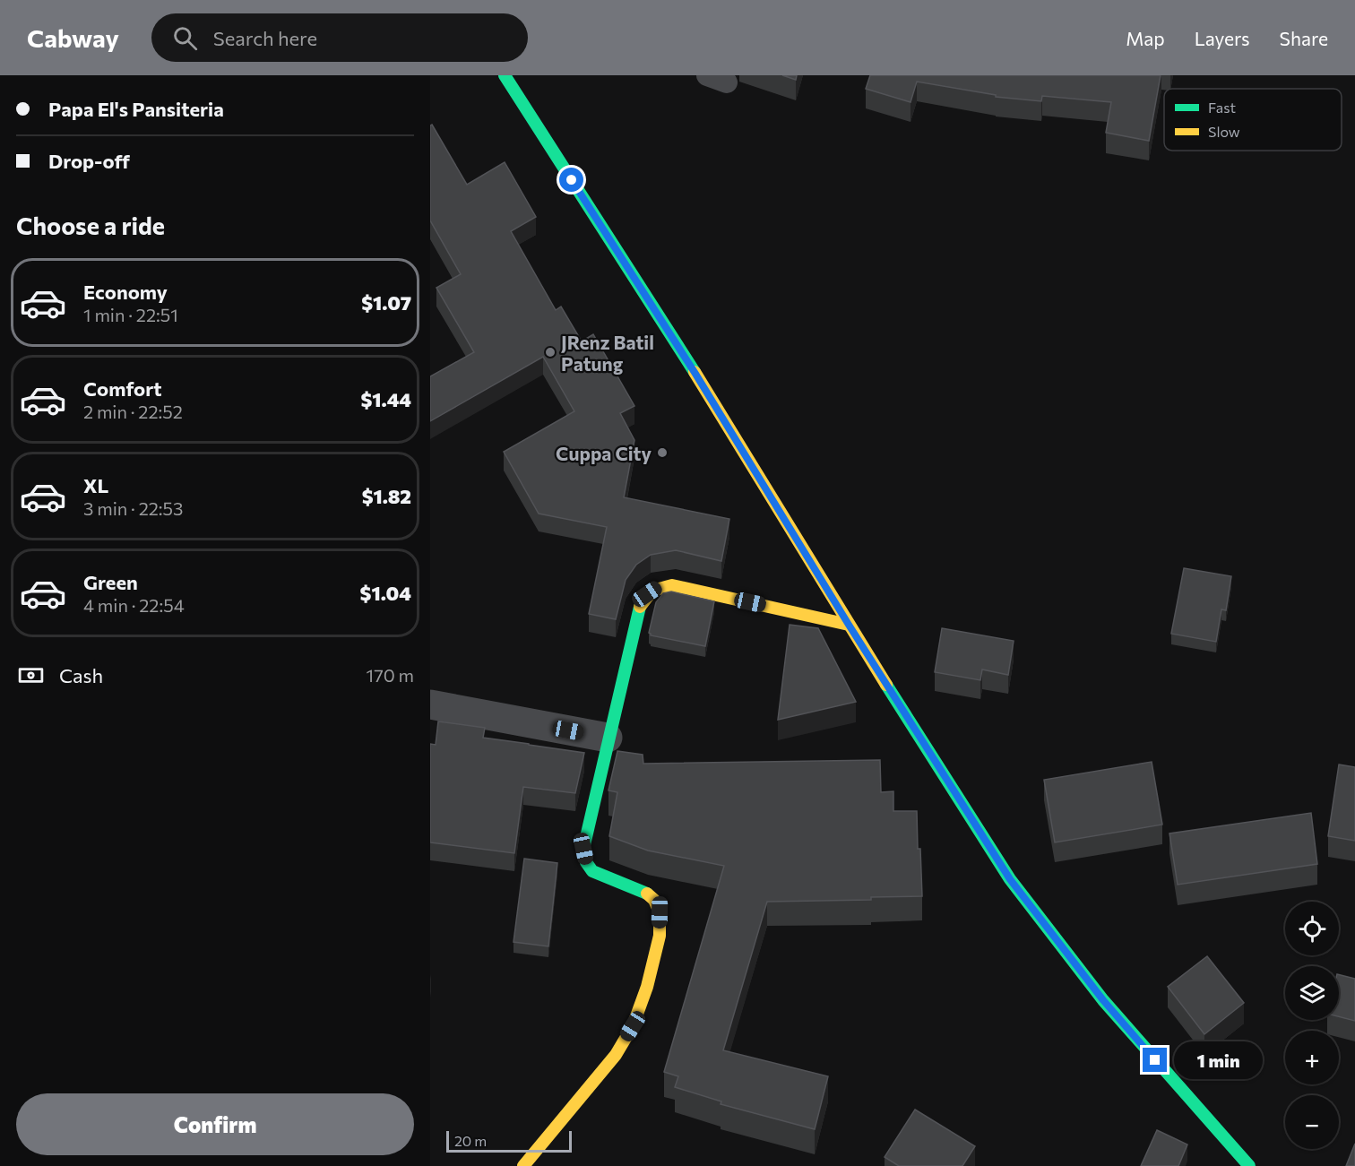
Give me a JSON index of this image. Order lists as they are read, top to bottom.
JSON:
{
  "places": ["JRenz Batil Patung", "Cuppa City"],
  "legend": ["Fast", "Slow"],
  "scale_bar": "20 m",
  "page": {
    "header": "Cabway",
    "search": "Search here",
    "nav": ["Map", "Layers", "Share"],
    "banner": ["Papa El's Pansiteria", "Drop-off"],
    "heading": "Choose a ride",
    "list": [
      {
        "name": "Economy",
        "note": "1 min · 22:51",
        "value": "$1.07"
      },
      {
        "name": "Comfort",
        "note": "2 min · 22:52",
        "value": "$1.44"
      },
      {
        "name": "XL",
        "note": "3 min · 22:53",
        "value": "$1.82"
      },
      {
        "name": "Green",
        "note": "4 min · 22:54",
        "value": "$1.04"
      }
    ],
    "pay": ["Cash", "170 m"],
    "map_buttons": ["+", "−"],
    "bubble": "1 min",
    "buttons": "Confirm",
    "scale": "20 m"
  }
}
